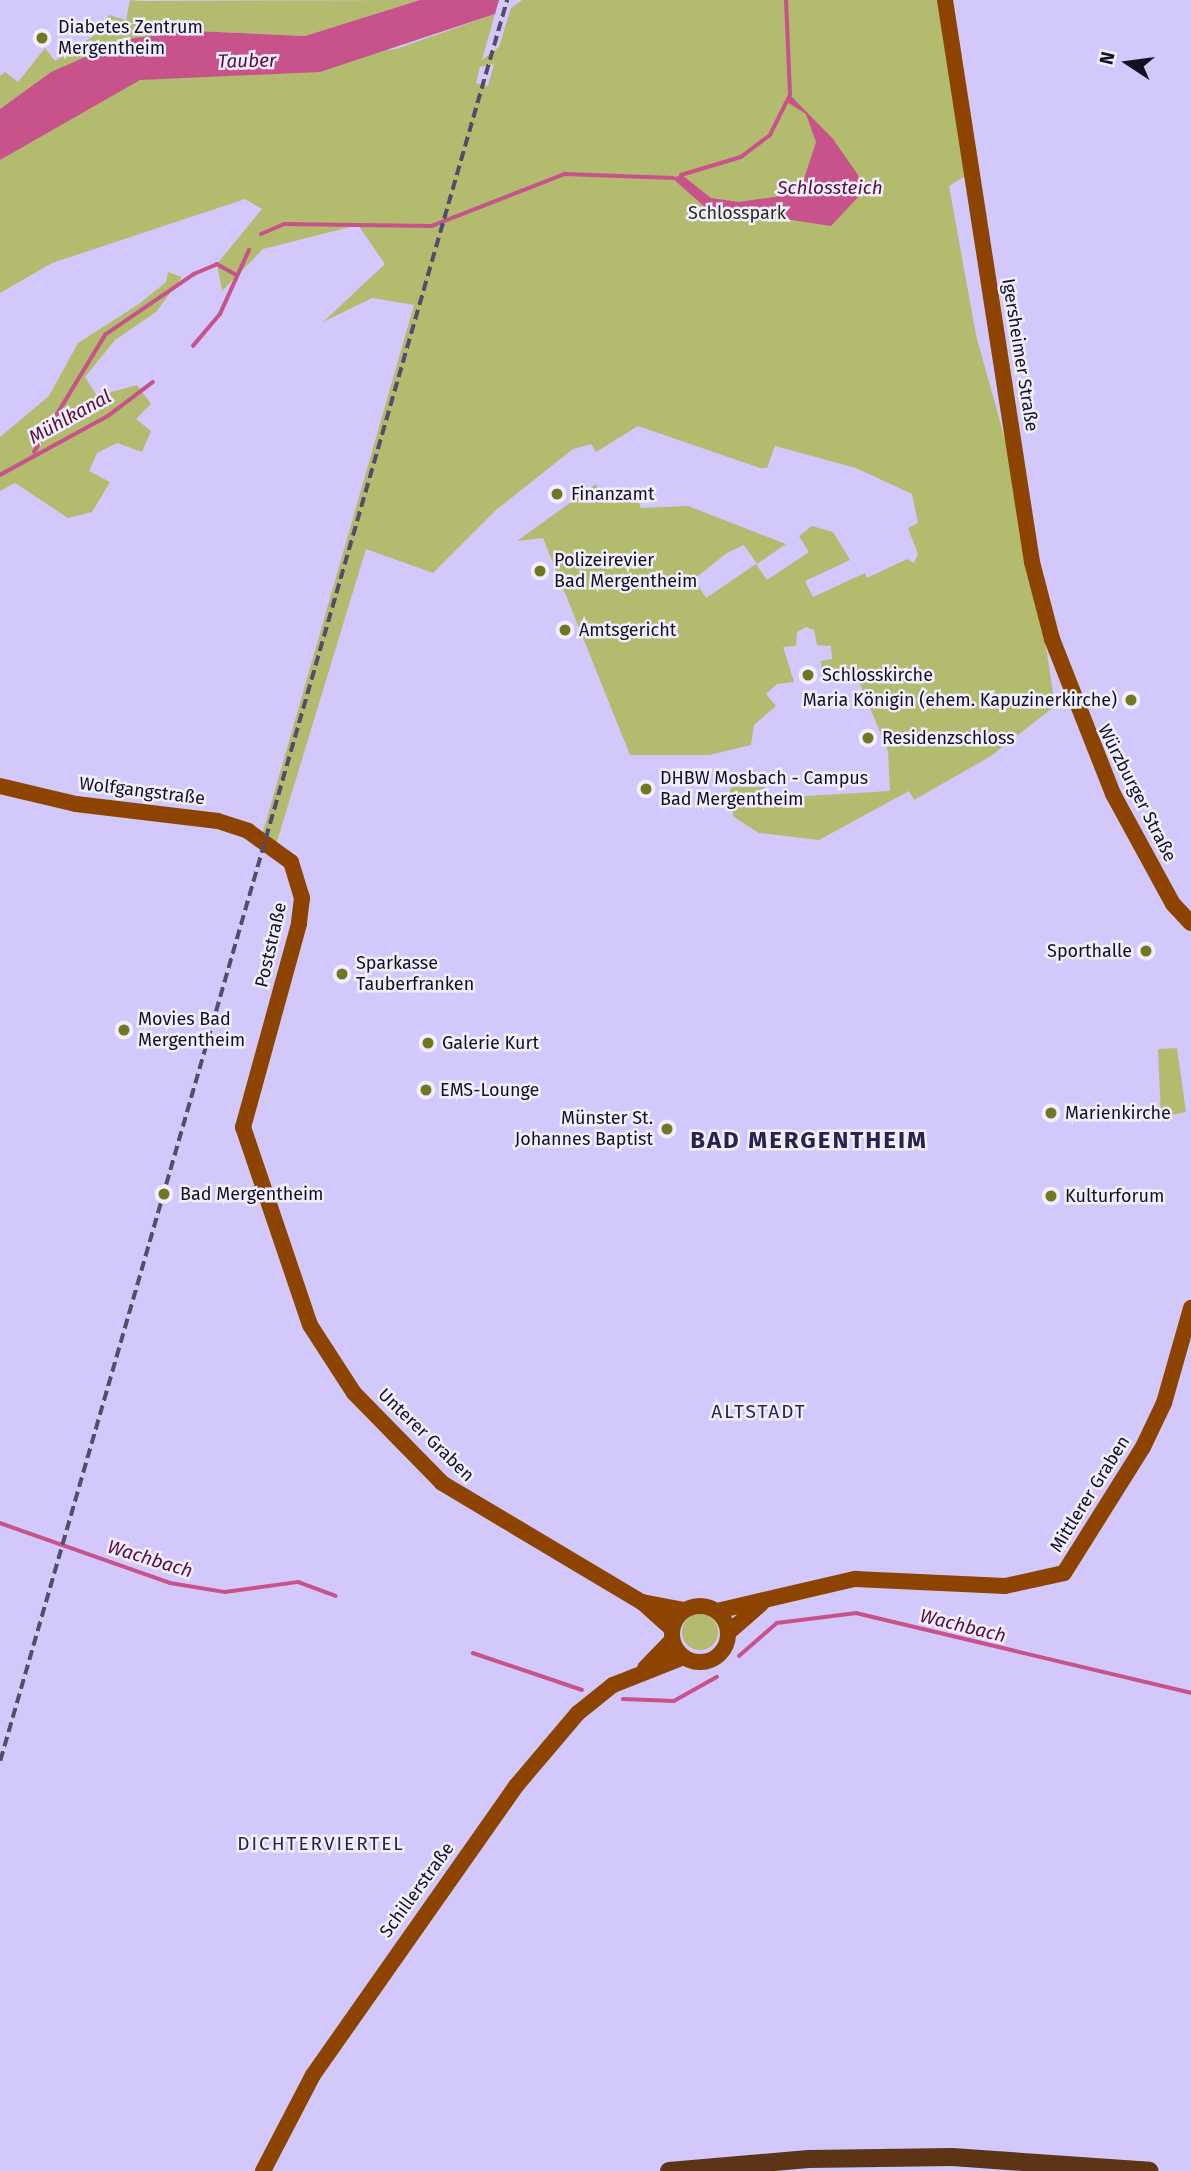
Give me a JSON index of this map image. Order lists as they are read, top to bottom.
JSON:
{
  "streets": {
    "street": [
      "Igersheimer Straße",
      "Wolfgangstraße",
      "Würzburger Straße",
      "Poststraße",
      "Unterer Graben",
      "Mittlerer Graben",
      "Schillerstraße"
    ]
  },
  "crossings": [
    ["Igersheimer Straße", "Würzburger Straße"],
    ["Wolfgangstraße", "Poststraße"],
    ["Poststraße", "Unterer Graben"],
    ["Unterer Graben", "Mittlerer Graben"],
    ["Unterer Graben", "Schillerstraße"],
    ["Mittlerer Graben", "Schillerstraße"]
  ],
  "districts": ["BAD MERGENTHEIM", "ALTSTADT", "DICHTERVIERTEL"],
  "water": [
    "Tauber",
    "Schlossteich",
    "Mühlkanal",
    "Wachbach"
  ],
  "parks": ["Schlosspark"],
  "places": [
    "Diabetes Zentrum Mergentheim",
    "Finanzamt",
    "Polizeirevier Bad Mergentheim",
    "Amtsgericht",
    "Schlosskirche",
    "Maria Königin (ehem. Kapuzinerkirche)",
    "Residenzschloss",
    "DHBW Mosbach - Campus Bad Mergentheim",
    "Sporthalle",
    "Sparkasse Tauberfranken",
    "Movies Bad Mergentheim",
    "Galerie Kurt",
    "EMS-Lounge",
    "Marienkirche",
    "Münster St. Johannes Baptist",
    "Bad Mergentheim",
    "Kulturforum"
  ],
  "north": "left"
}
